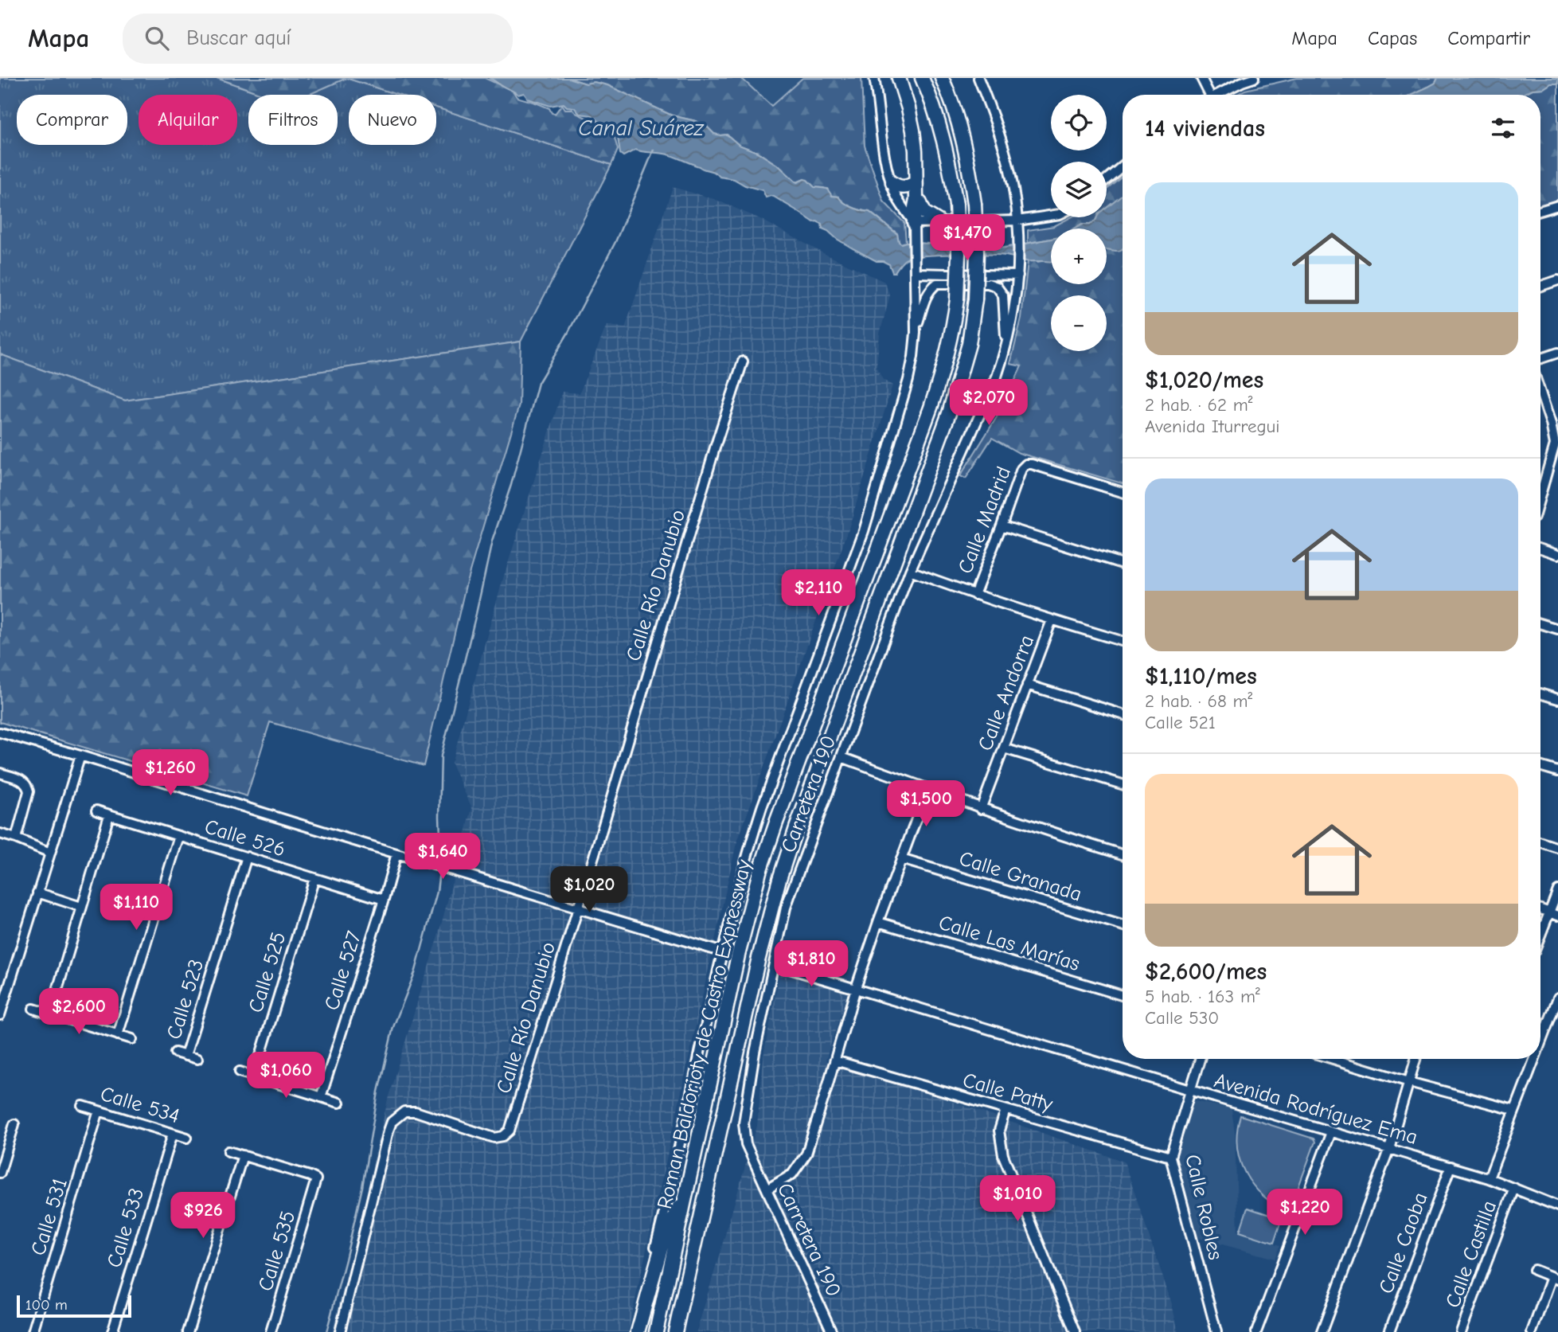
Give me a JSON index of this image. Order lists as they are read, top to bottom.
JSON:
{
  "streets": {
    "highway": ["Roman Baldorioty de Castro Expressway"],
    "street": [
      "Calle Madrid",
      "Calle Río Danubio",
      "Calle Andorra",
      "Carretera 190",
      "Calle 526",
      "Calle Granada",
      "Calle Las Marías",
      "Calle 527",
      "Calle 525",
      "Calle 523",
      "Calle Patty",
      "Calle 534",
      "Avenida Rodríguez Ema",
      "Calle Robles",
      "Calle 531",
      "Calle 533",
      "Calle Caoba",
      "Calle 535",
      "Calle Castilla"
    ]
  },
  "crossings": [
    ["Carretera 190", "Avenida Rodríguez Ema"],
    ["Calle 526", "Calle 527"],
    ["Calle 526", "Calle 525"],
    ["Calle 526", "Calle 523"],
    ["Calle Patty", "Calle Robles"],
    ["Calle 534", "Calle 531"],
    ["Calle 534", "Calle 533"],
    ["Avenida Rodríguez Ema", "Calle Robles"],
    ["Avenida Rodríguez Ema", "Calle Caoba"],
    ["Avenida Rodríguez Ema", "Calle Castilla"]
  ],
  "water": ["Canal Suárez"],
  "scale_bar": "100 m",
  "page": {
    "header": "Mapa",
    "search": "Buscar aquí",
    "nav": ["Mapa", "Capas", "Compartir"],
    "map_buttons": ["+", "−"],
    "chip": [
      "Comprar",
      "Alquilar",
      "Filtros",
      "Nuevo"
    ],
    "heading": "14 viviendas",
    "list": [
      {
        "name": "$1,020/mes",
        "note": "2 hab. · 62 m² · Avenida Iturregui"
      },
      {
        "name": "$1,110/mes",
        "note": "2 hab. · 68 m² · Calle 521"
      },
      {
        "name": "$2,600/mes",
        "note": "5 hab. · 163 m² · Calle 530"
      }
    ],
    "price": [
      "$1,470",
      "$2,070",
      "$2,110",
      "$1,260",
      "$1,500",
      "$1,640",
      "$1,020",
      "$1,110",
      "$1,810",
      "$2,600",
      "$1,060",
      "$1,010",
      "$1,220",
      "$926"
    ],
    "scale": "100 m"
  }
}
